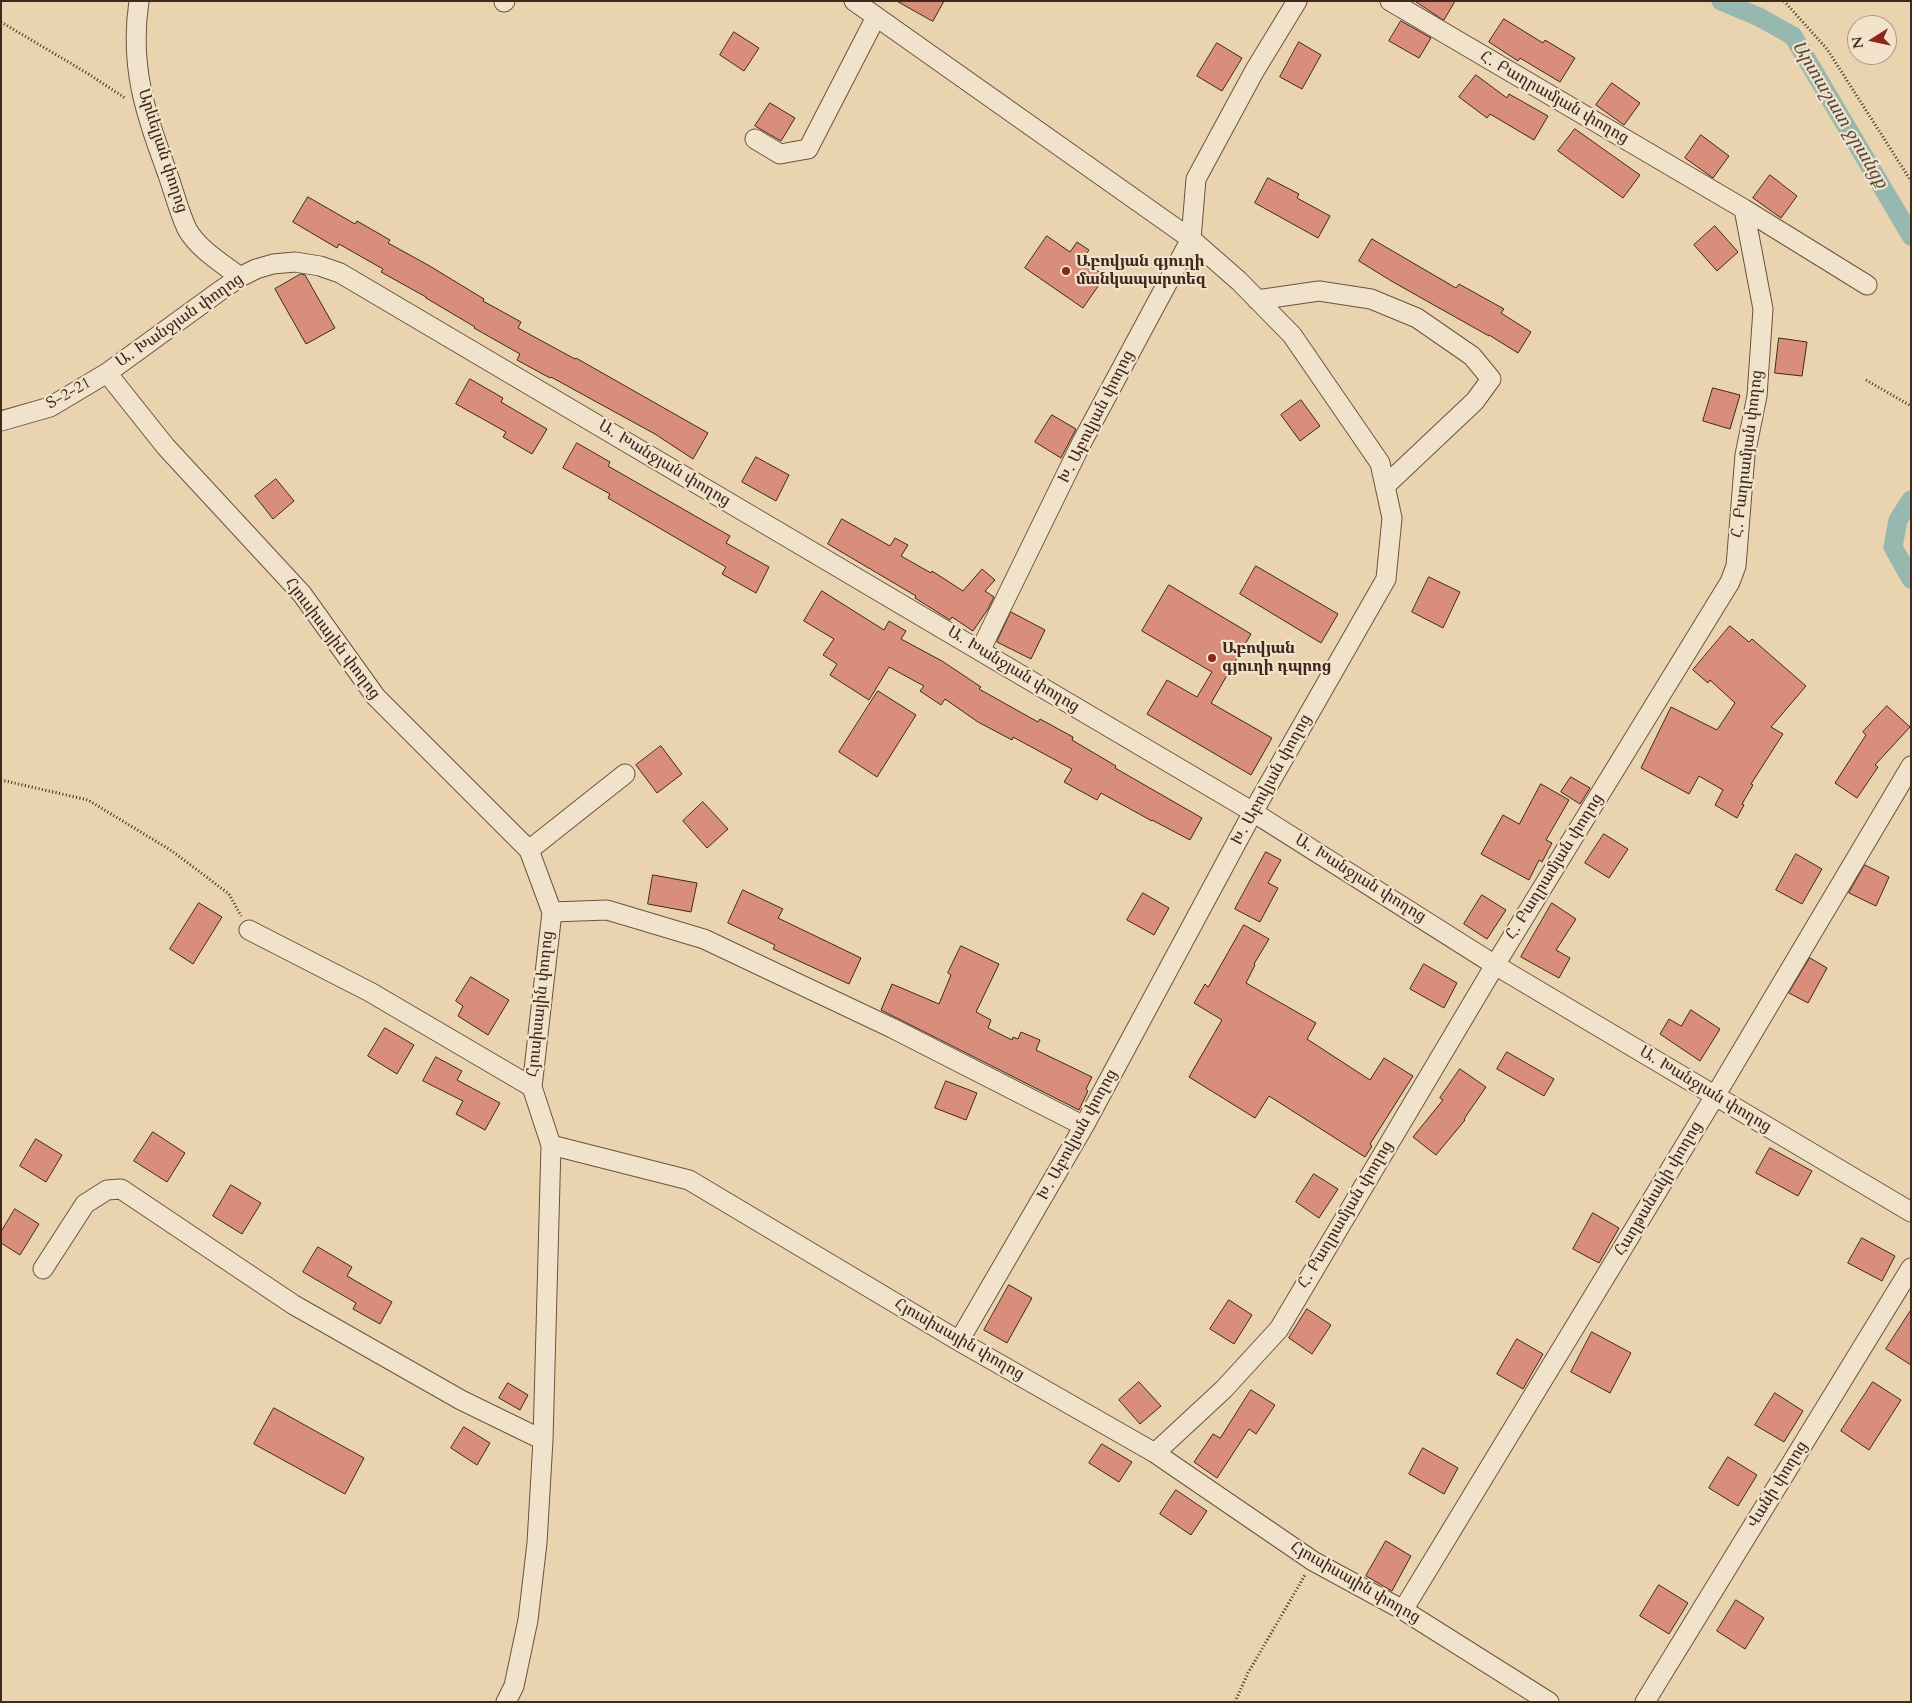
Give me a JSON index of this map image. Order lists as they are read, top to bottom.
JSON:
{
  "streets": {
    "street": [
      "Հ․ Բաղրամյան փողոց",
      "Արևելյան փողոց",
      "Ա․ Խանջյան փողոց",
      "Տ-2-21",
      "Խ․ Աբովյան փողոց",
      "Հյուսիսային փողոց",
      "Հաղթանակի փողոց",
      "Վանի փողոց"
    ]
  },
  "crossings": [
    ["Հ․ Բաղրամյան փողոց", "Ա․ Խանջյան փողոց"],
    ["Հ․ Բաղրամյան փողոց", "Հյուսիսային փողոց"],
    ["Արևելյան փողոց", "Ա․ Խանջյան փողոց"],
    ["Ա․ Խանջյան փողոց", "Տ-2-21"],
    ["Ա․ Խանջյան փողոց", "Խ․ Աբովյան փողոց"],
    ["Ա․ Խանջյան փողոց", "Հյուսիսային փողոց"],
    ["Ա․ Խանջյան փողոց", "Հաղթանակի փողոց"],
    ["Տ-2-21", "Հյուսիսային փողոց"],
    ["Խ․ Աբովյան փողոց", "Հյուսիսային փողոց"],
    ["Հյուսիսային փողոց", "Հաղթանակի փողոց"]
  ],
  "water": ["Արտաշատ ջրանցք"],
  "places": ["Աբովյան գյուղի մանկապարտեզ", "Աբովյան գյուղի դպրոց"],
  "north": "left"
}
